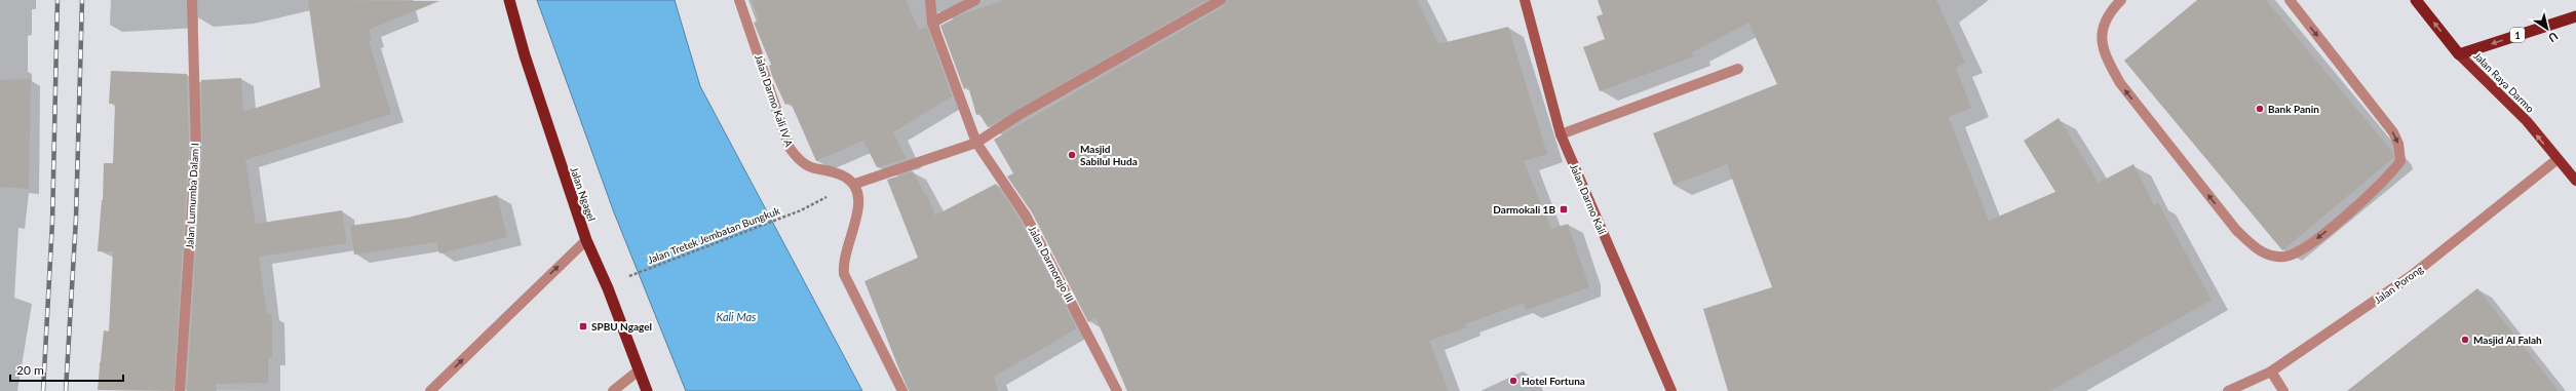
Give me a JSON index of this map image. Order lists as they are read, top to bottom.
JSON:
{
  "streets": {
    "highway": ["1", "Jalan Raya Darmo", "Jalan Ngagel"],
    "main road": ["Jalan Darmo Kali"],
    "street": [
      "Jalan Darmo Kali IV A",
      "Jalan Lumumba Dalam I",
      "Jalan Darmorejo III",
      "Jalan Porong"
    ],
    "path": ["Jalan Tretek Jembatan Bungkuk"]
  },
  "crossings": [
    ["1", "Jalan Raya Darmo"],
    ["Jalan Raya Darmo", "Jalan Porong"]
  ],
  "one_way": ["Jalan Raya Darmo"],
  "water": ["Kali Mas"],
  "places": {
    "other": [
      "Bank Panin",
      "Masjid Sabilul Huda",
      "Masjid Al Falah",
      "Hotel Fortuna"
    ],
    "transit": ["Darmokali 1B", "SPBU Ngagel"]
  },
  "scale_bar": "20 m",
  "north": "bottom right"
}
